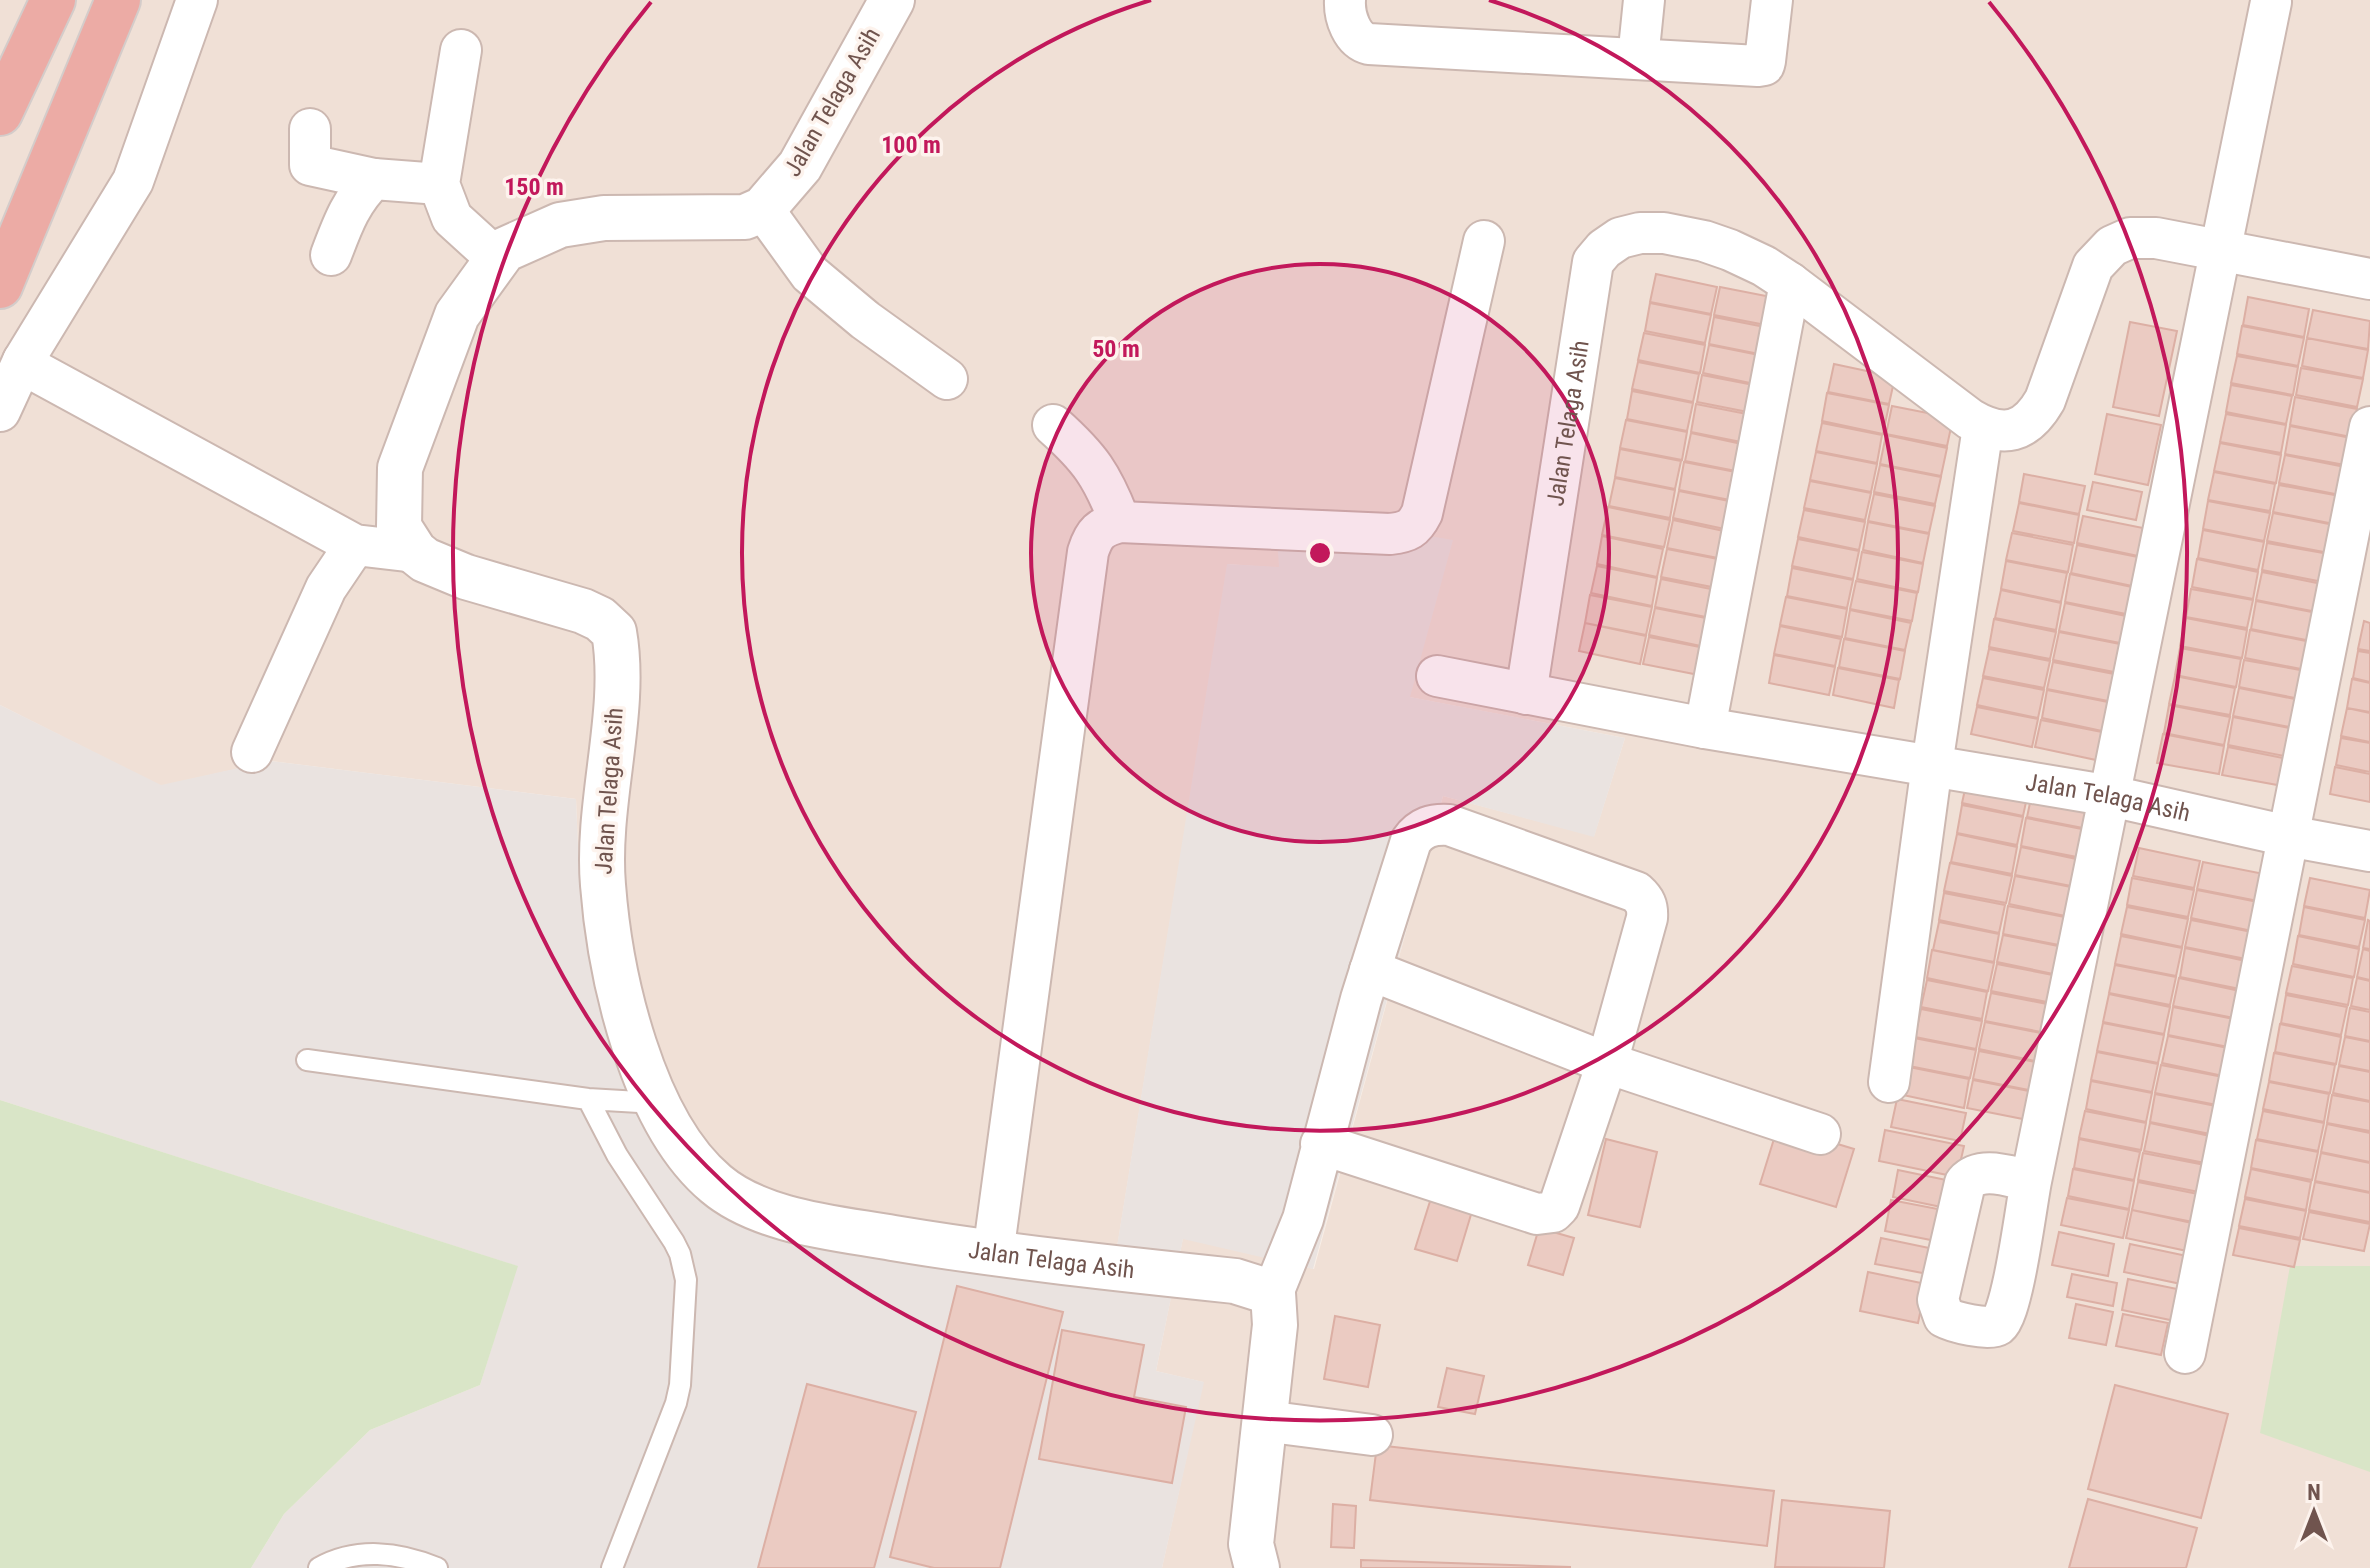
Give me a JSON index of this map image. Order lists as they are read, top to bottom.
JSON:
{
  "streets": {
    "street": ["Jalan Telaga Asih"]
  },
  "north": "top",
  "rings": ["100 m", "150 m", "50 m"]
}
